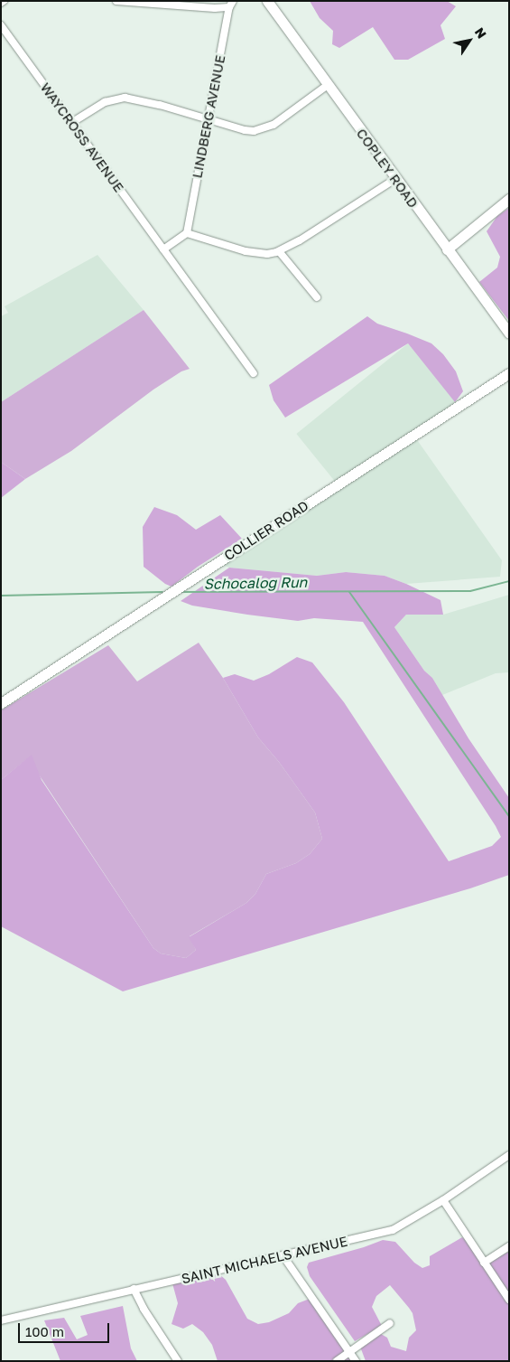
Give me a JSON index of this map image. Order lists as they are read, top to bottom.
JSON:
{
  "streets": {
    "street": [
      "LINDBERG AVENUE",
      "WAYCROSS AVENUE",
      "COPLEY ROAD",
      "COLLIER ROAD",
      "SAINT MICHAELS AVENUE"
    ]
  },
  "water": ["Schocalog Run"],
  "scale_bar": "100 m",
  "north": "top right"
}
